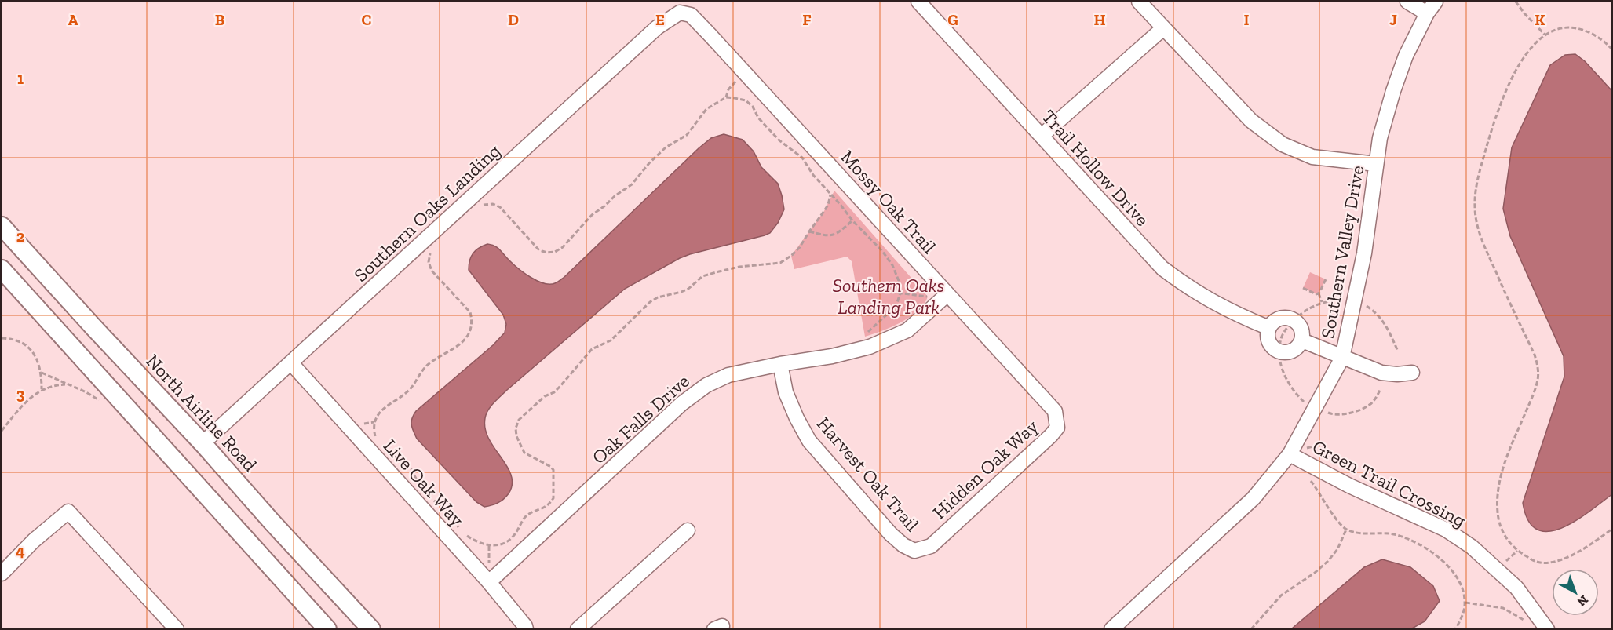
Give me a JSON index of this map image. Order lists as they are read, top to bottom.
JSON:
{
  "streets": {
    "main road": ["North Airline Road"],
    "street": [
      "Trail Hollow Drive",
      "Mossy Oak Trail",
      "Southern Oaks Landing",
      "Southern Valley Drive",
      "Oak Falls Drive",
      "Hidden Oak Way",
      "Harvest Oak Trail",
      "Live Oak Way",
      "Green Trail Crossing"
    ]
  },
  "crossings": [
    ["Mossy Oak Trail", "Southern Oaks Landing"],
    ["Mossy Oak Trail", "Oak Falls Drive"],
    ["Mossy Oak Trail", "Hidden Oak Way"],
    ["Southern Oaks Landing", "North Airline Road"],
    ["Southern Oaks Landing", "Live Oak Way"],
    ["Southern Valley Drive", "Green Trail Crossing"],
    ["Oak Falls Drive", "Harvest Oak Trail"],
    ["Oak Falls Drive", "Live Oak Way"],
    ["Hidden Oak Way", "Harvest Oak Trail"]
  ],
  "parks": ["Southern Oaks Landing Park"],
  "north": "bottom right",
  "grid": {
    "columns": [
      "A",
      "B",
      "C",
      "D",
      "E",
      "F",
      "G",
      "H",
      "I",
      "J",
      "K"
    ],
    "rows": [
      "1",
      "2",
      "3",
      "4"
    ]
  }
}
